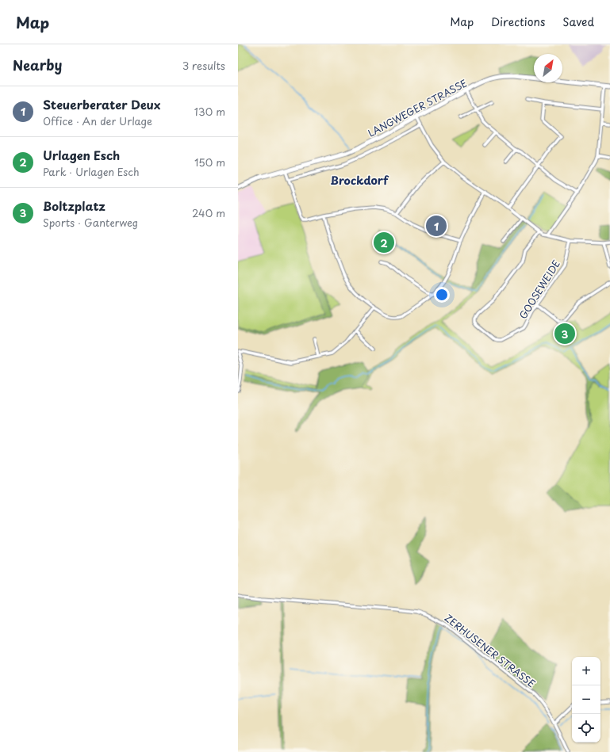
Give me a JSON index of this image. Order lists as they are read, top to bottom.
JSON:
{
  "streets": {
    "street": ["LANGWEGER STRASSE", "GOOSEWEIDE", "ZERHUSENER STRASSE"]
  },
  "districts": ["Brockdorf"],
  "north": "top right",
  "page": {
    "header": "Map",
    "nav": ["Map", "Directions", "Saved"],
    "heading": ["Nearby", "3 results"],
    "list": [
      {
        "mark": "1",
        "name": "Steuerberater Deux",
        "note": "Office · An der Urlage",
        "value": "130 m"
      },
      {
        "mark": "2",
        "name": "Urlagen Esch",
        "note": "Park · Urlagen Esch",
        "value": "150 m"
      },
      {
        "mark": "3",
        "name": "Boltzplatz",
        "note": "Sports · Ganterweg",
        "value": "240 m"
      }
    ],
    "pins": ["1", "2", "3"],
    "map_buttons": ["+", "−"]
  }
}
